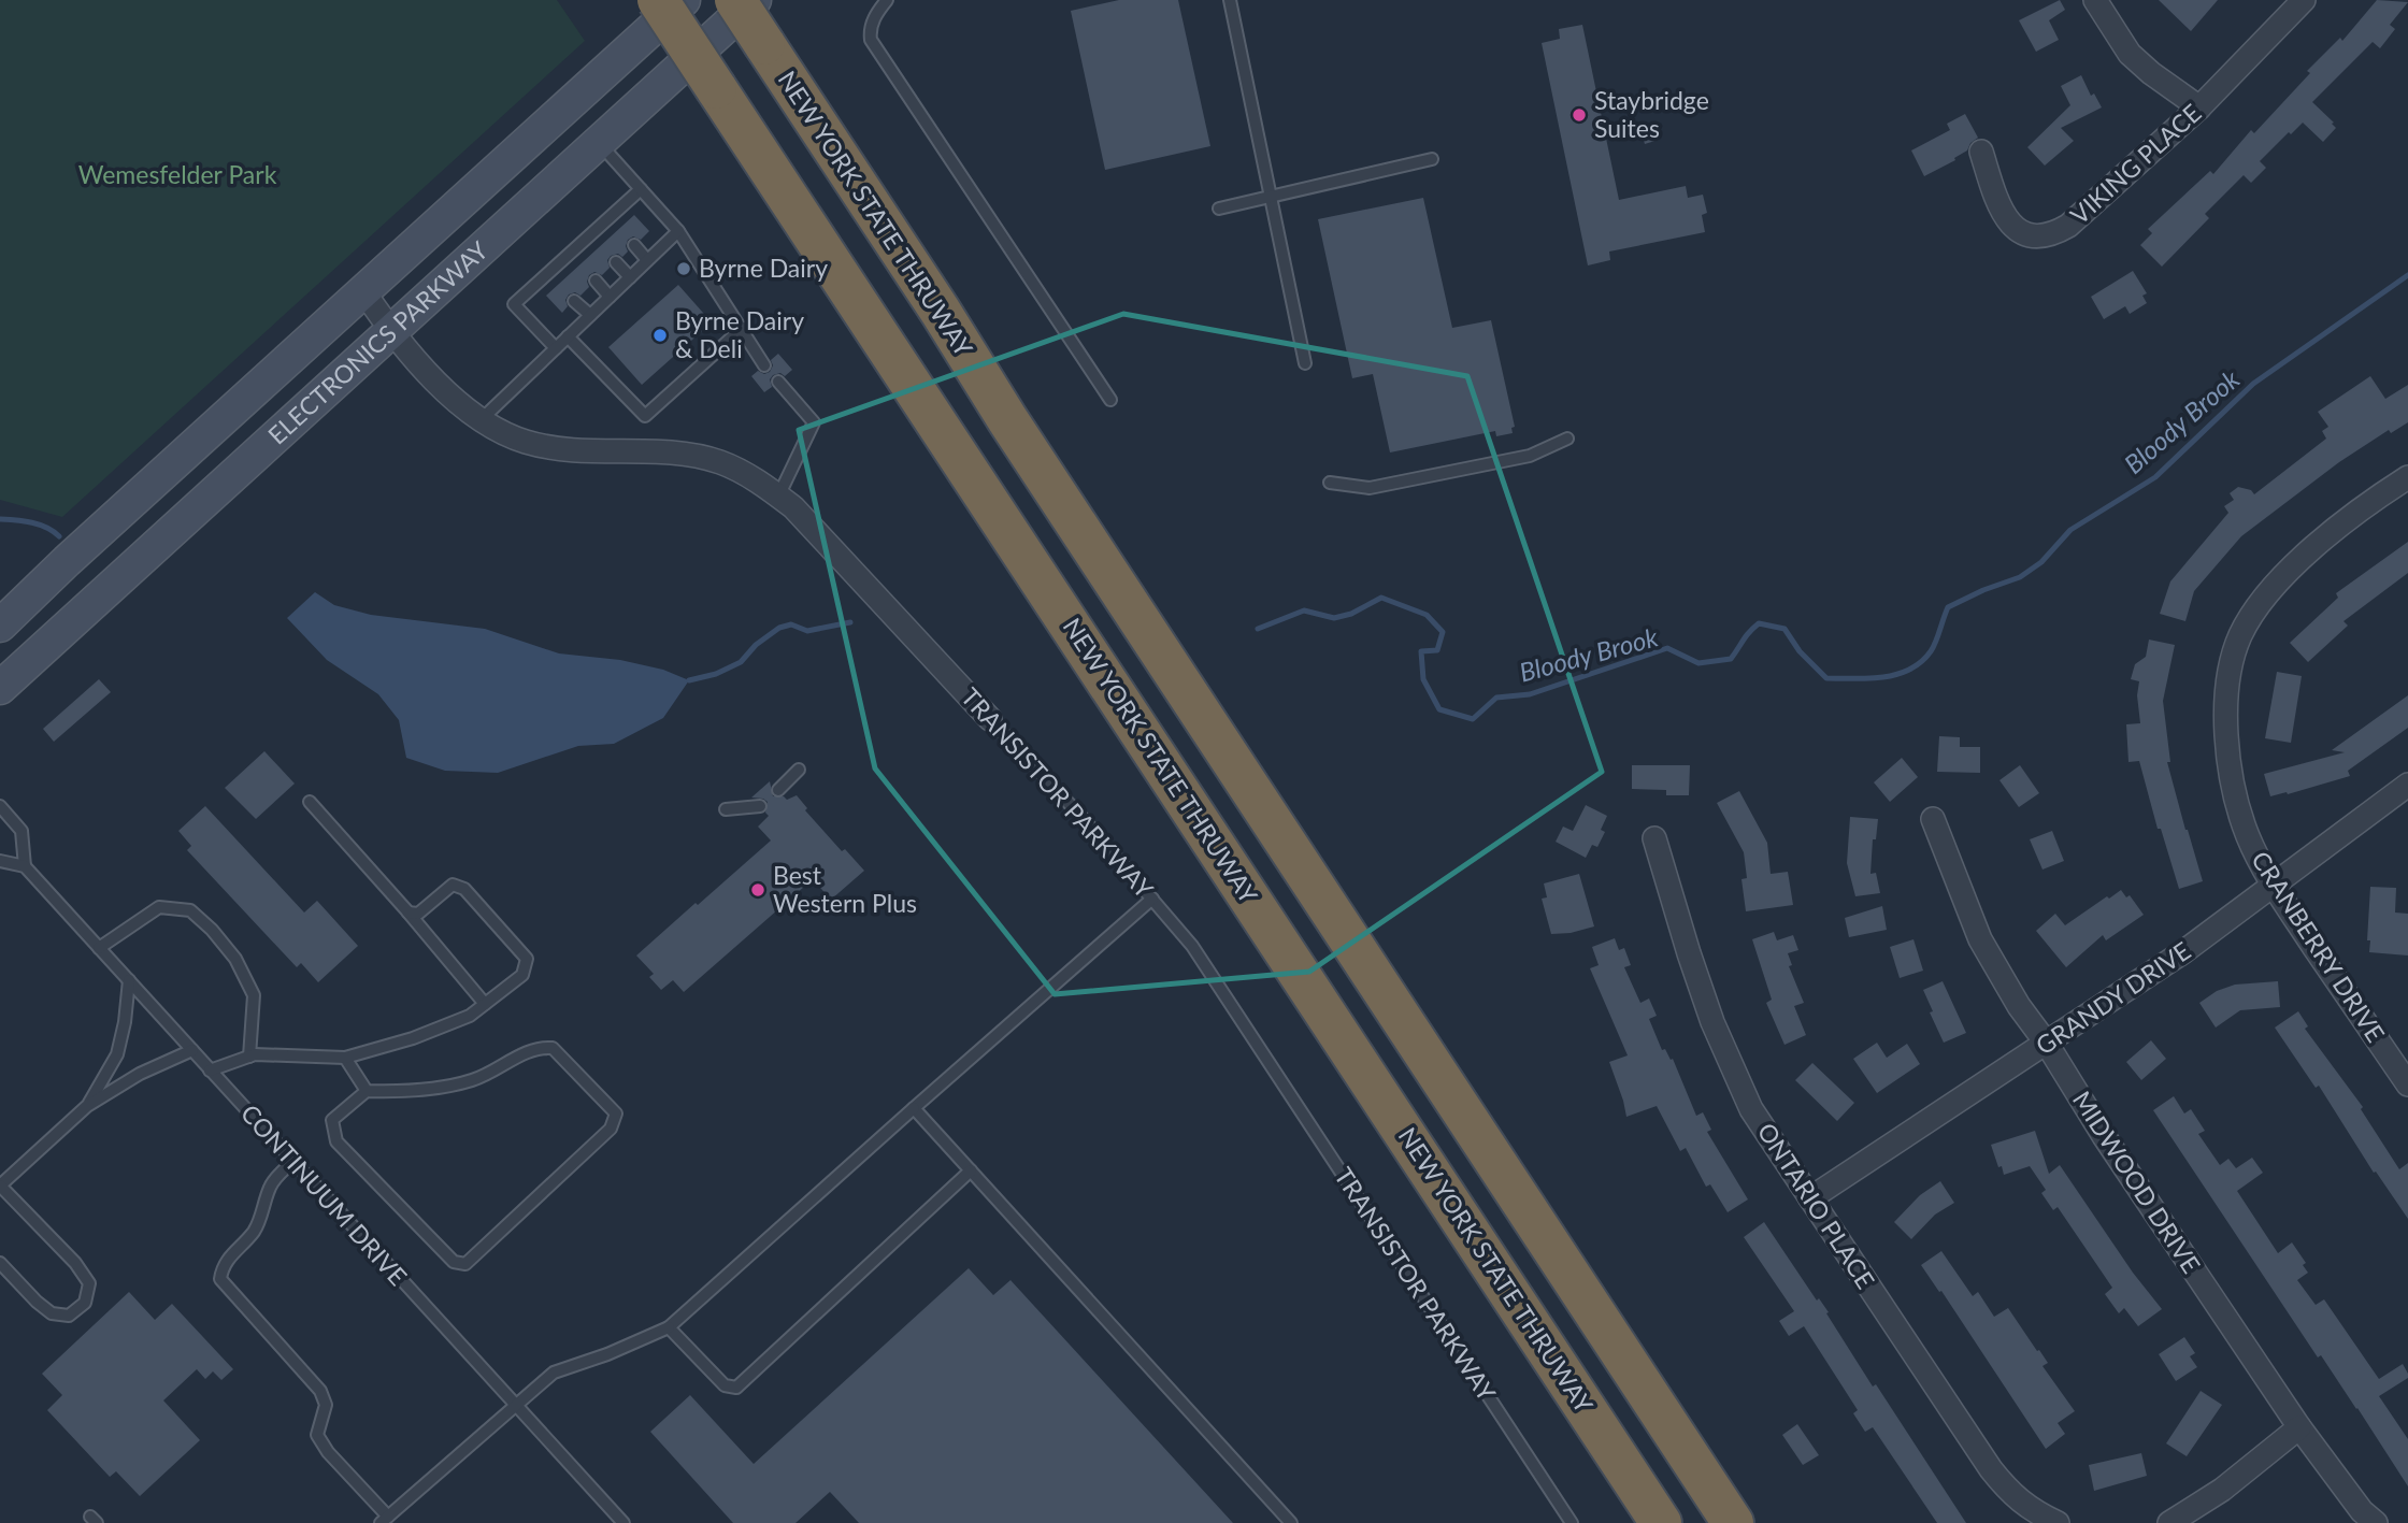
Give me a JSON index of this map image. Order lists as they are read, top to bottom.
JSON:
{
  "streets": {
    "highway": ["NEW YORK STATE THRUWAY"],
    "main road": ["ELECTRONICS PARKWAY"],
    "street": [
      "VIKING PLACE",
      "TRANSISTOR PARKWAY",
      "CRANBERRY DRIVE",
      "GRANDY DRIVE",
      "MIDWOOD DRIVE",
      "ONTARIO PLACE"
    ],
    "lane": ["CONTINUUM DRIVE"]
  },
  "crossings": [
    ["ELECTRONICS PARKWAY", "TRANSISTOR PARKWAY"],
    ["CRANBERRY DRIVE", "GRANDY DRIVE"],
    ["GRANDY DRIVE", "MIDWOOD DRIVE"],
    ["GRANDY DRIVE", "ONTARIO PLACE"]
  ],
  "water": ["Bloody Brook"],
  "parks": ["Wemesfelder Park"],
  "places": [
    "Staybridge Suites",
    "Byrne Dairy",
    "Byrne Dairy & Deli",
    "Best Western Plus"
  ]
}
